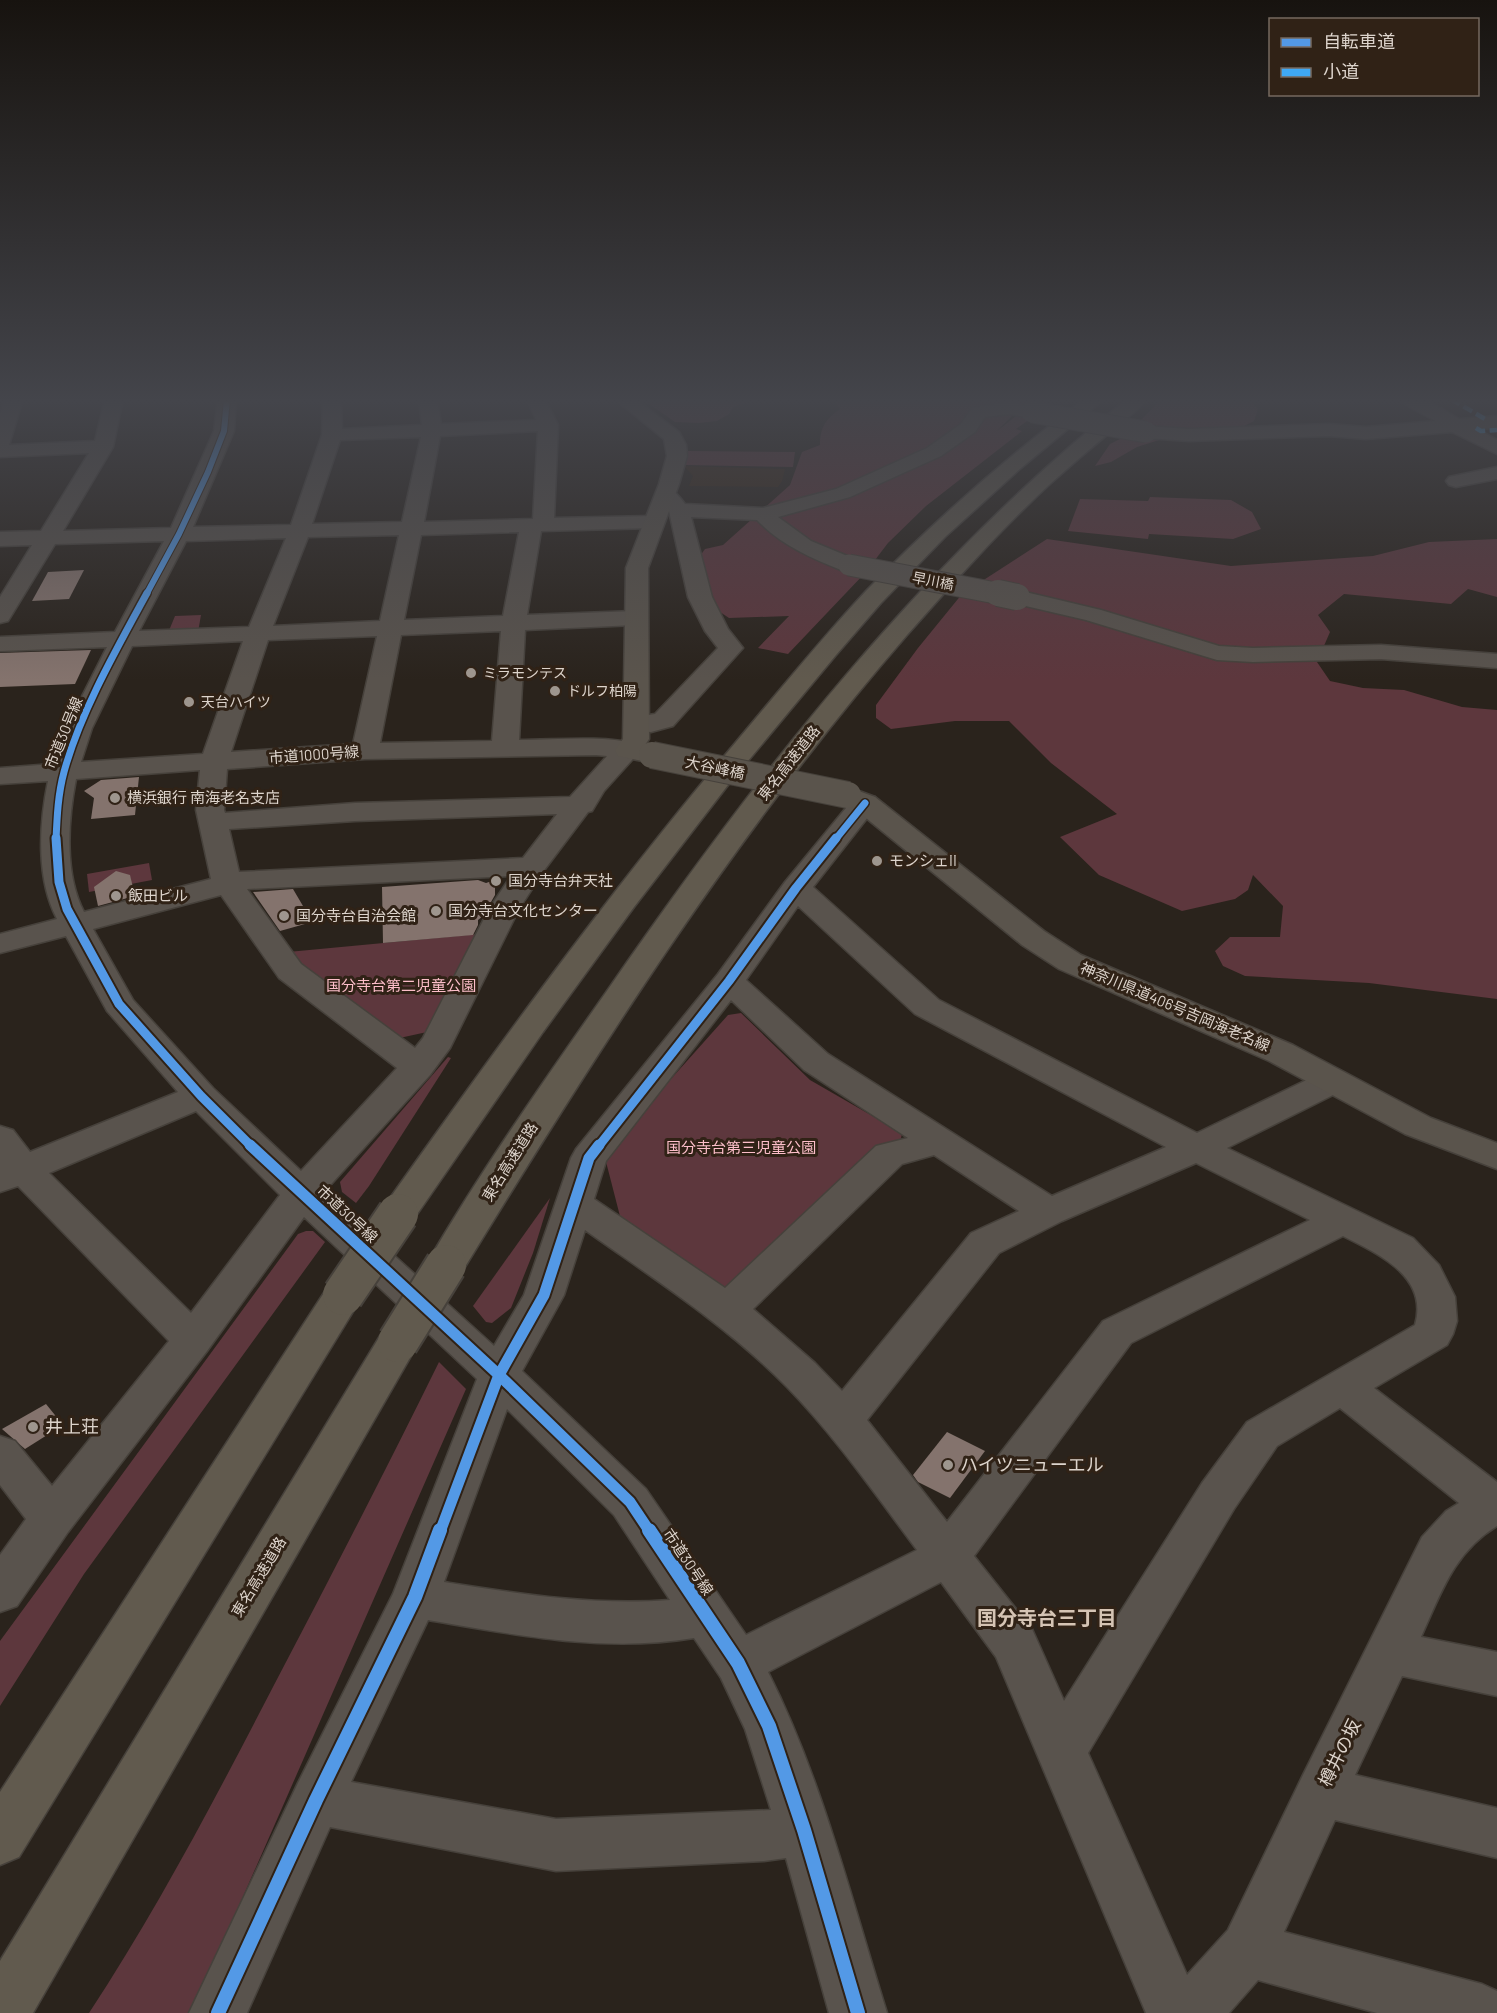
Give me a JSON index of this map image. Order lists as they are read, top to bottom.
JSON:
{
  "streets": {
    "highway": ["東名高速道路"],
    "main road": ["大谷峰橋", "神奈川県道406号吉岡海老名線"],
    "street": [
      "早川橋",
      "市道30号線",
      "市道1000号線",
      "樽井の坂"
    ]
  },
  "crossings": [
    ["市道30号線", "市道1000号線"],
    ["市道1000号線", "大谷峰橋"],
    ["大谷峰橋", "神奈川県道406号吉岡海老名線"]
  ],
  "districts": ["国分寺台三丁目"],
  "parks": ["国分寺台第二児童公園", "国分寺台第三児童公園"],
  "places": [
    "ミラモンテス",
    "ドルフ柏陽",
    "天台ハイツ",
    "横浜銀行 南海老名支店",
    "モンシェII",
    "国分寺台弁天社",
    "飯田ビル",
    "国分寺台文化センター",
    "国分寺台自治会館",
    "井上荘",
    "ハイツニューエル"
  ],
  "legend": ["自転車道", "小道"]
}
